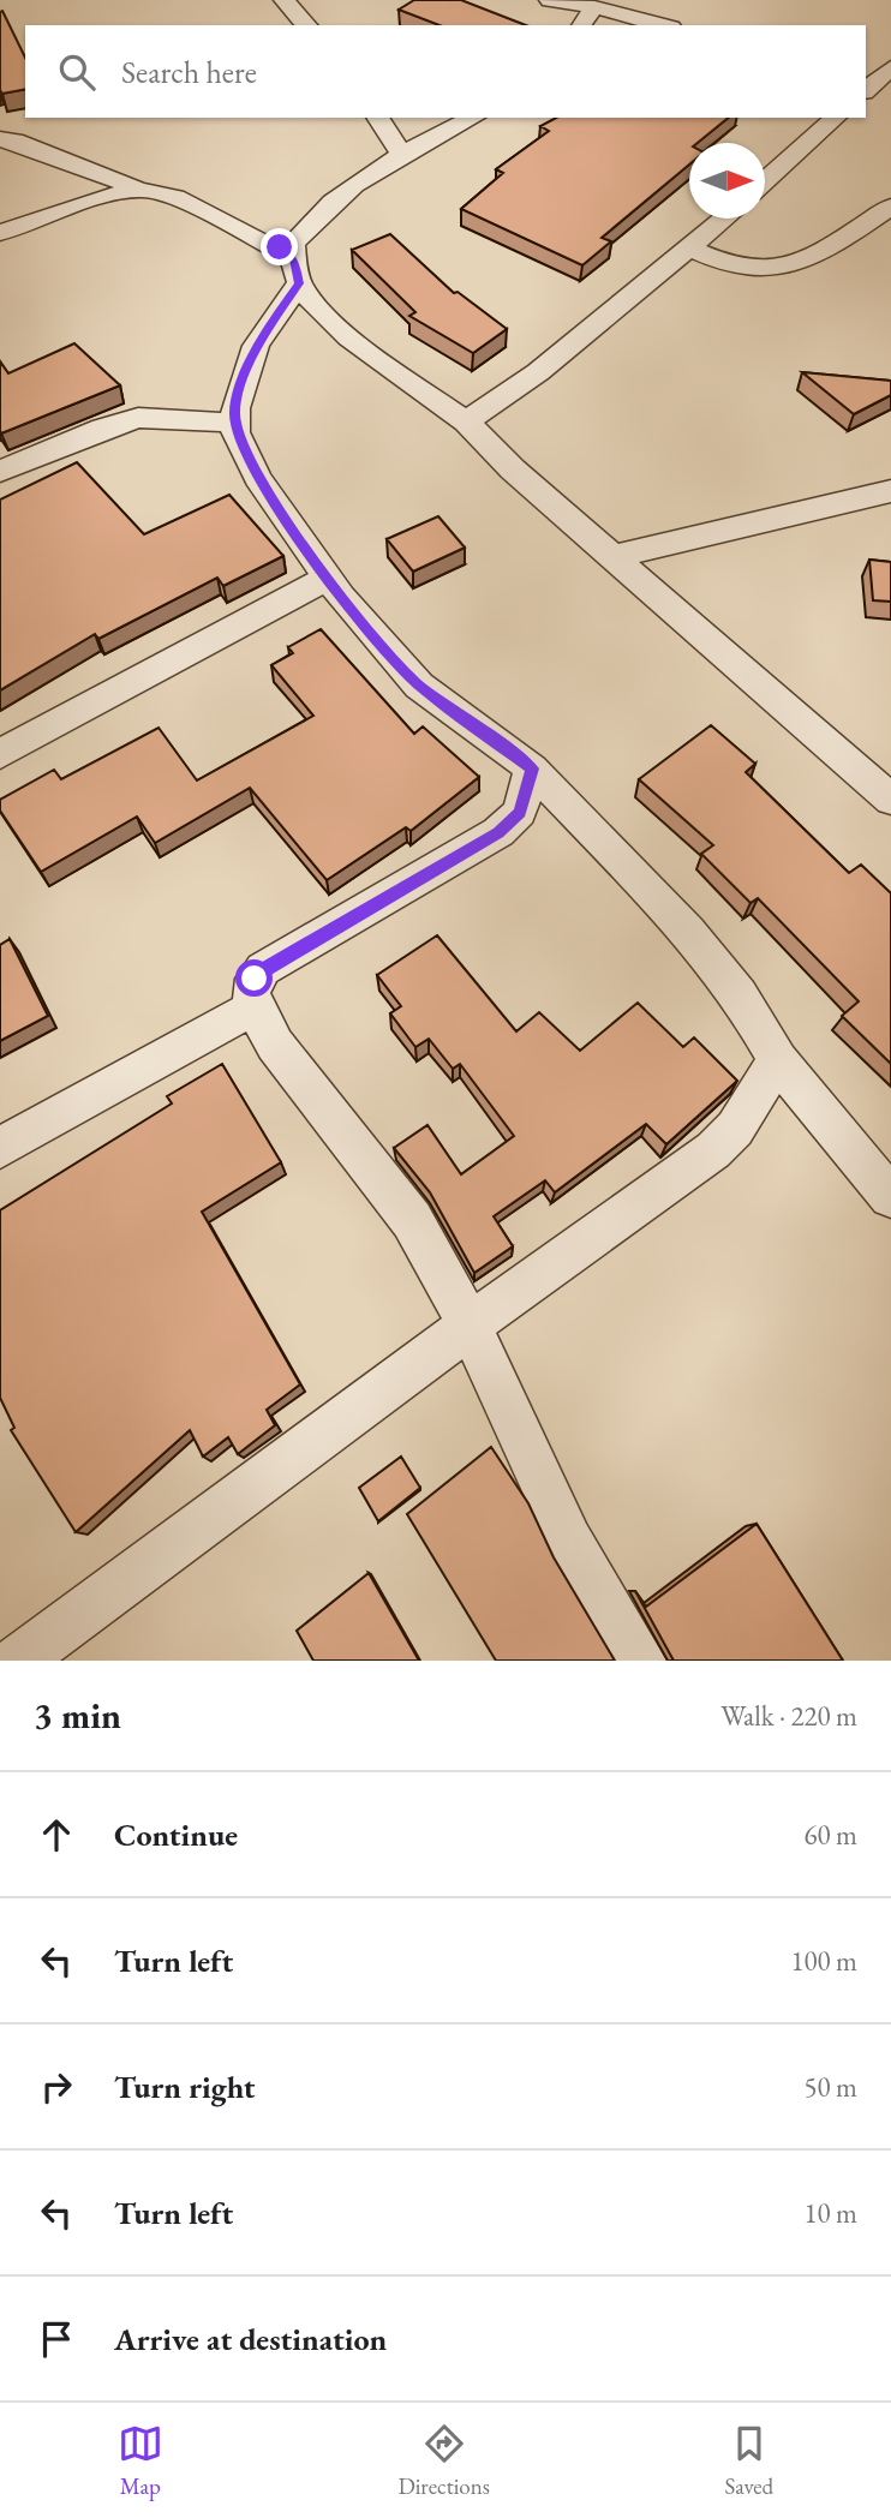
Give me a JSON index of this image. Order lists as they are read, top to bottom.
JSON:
{
  "north": "right",
  "page": {
    "search": "Search here",
    "heading": ["3 min", "Walk · 220 m"],
    "list": [
      ["Continue", "60 m"],
      ["Turn left", "100 m"],
      ["Turn right", "50 m"],
      ["Turn left", "10 m"],
      "Arrive at destination"
    ],
    "nav": ["Map", "Directions", "Saved"]
  }
}
